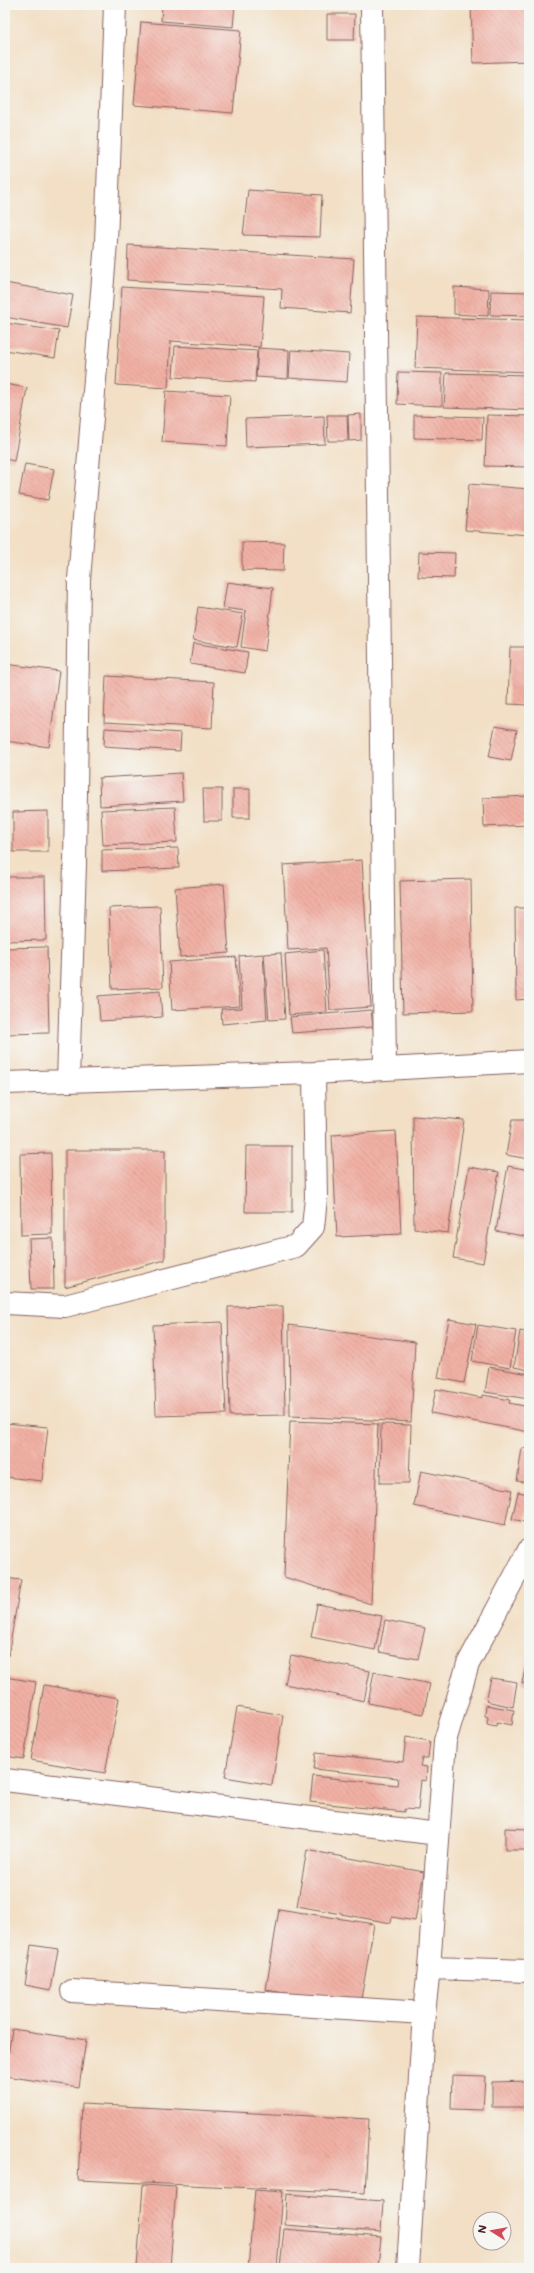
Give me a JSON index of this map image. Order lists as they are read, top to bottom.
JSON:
{
  "north": "left"
}
